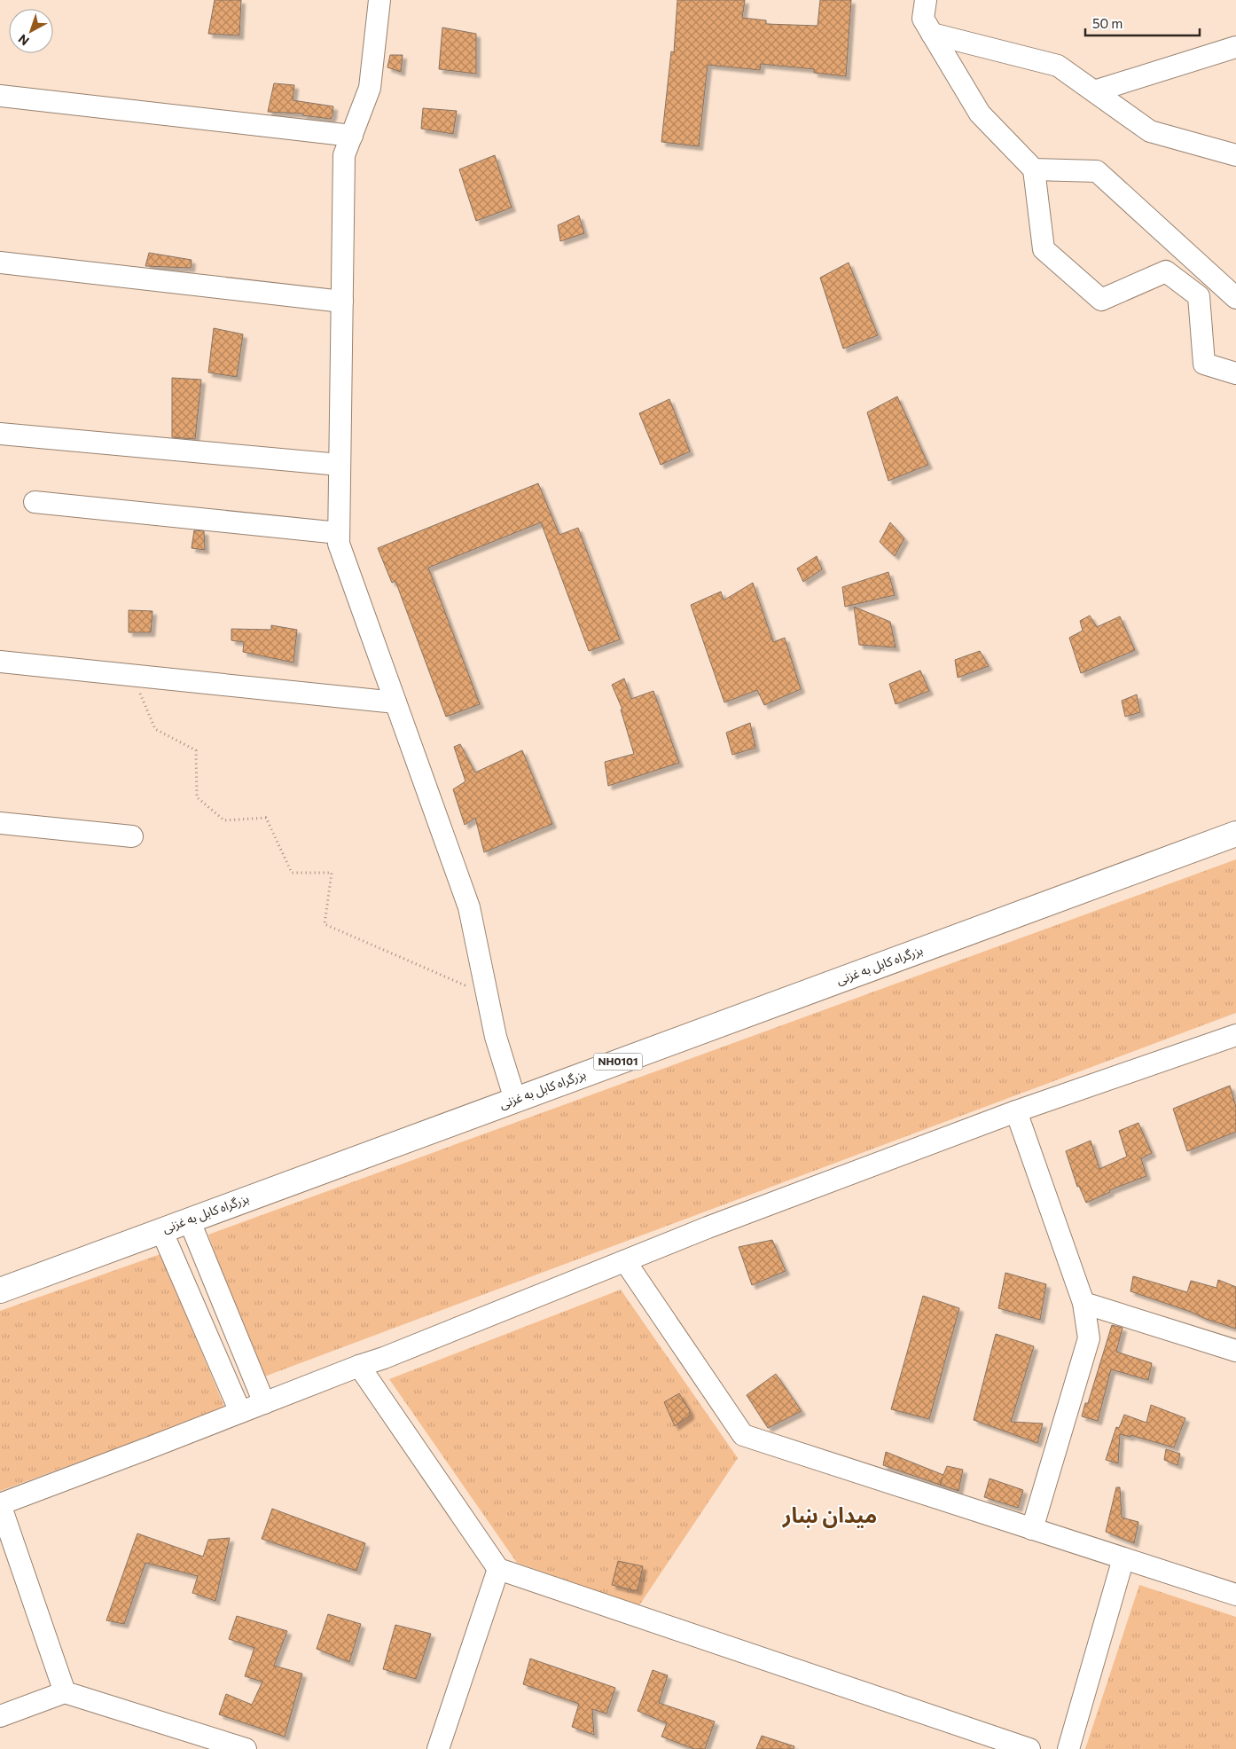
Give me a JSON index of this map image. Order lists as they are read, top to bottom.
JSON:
{
  "streets": {
    "highway": ["بزرگراه کابل به غزنی", "NH0101"]
  },
  "districts": ["میدان ښار"],
  "scale_bar": "50 m",
  "north": "bottom left"
}
